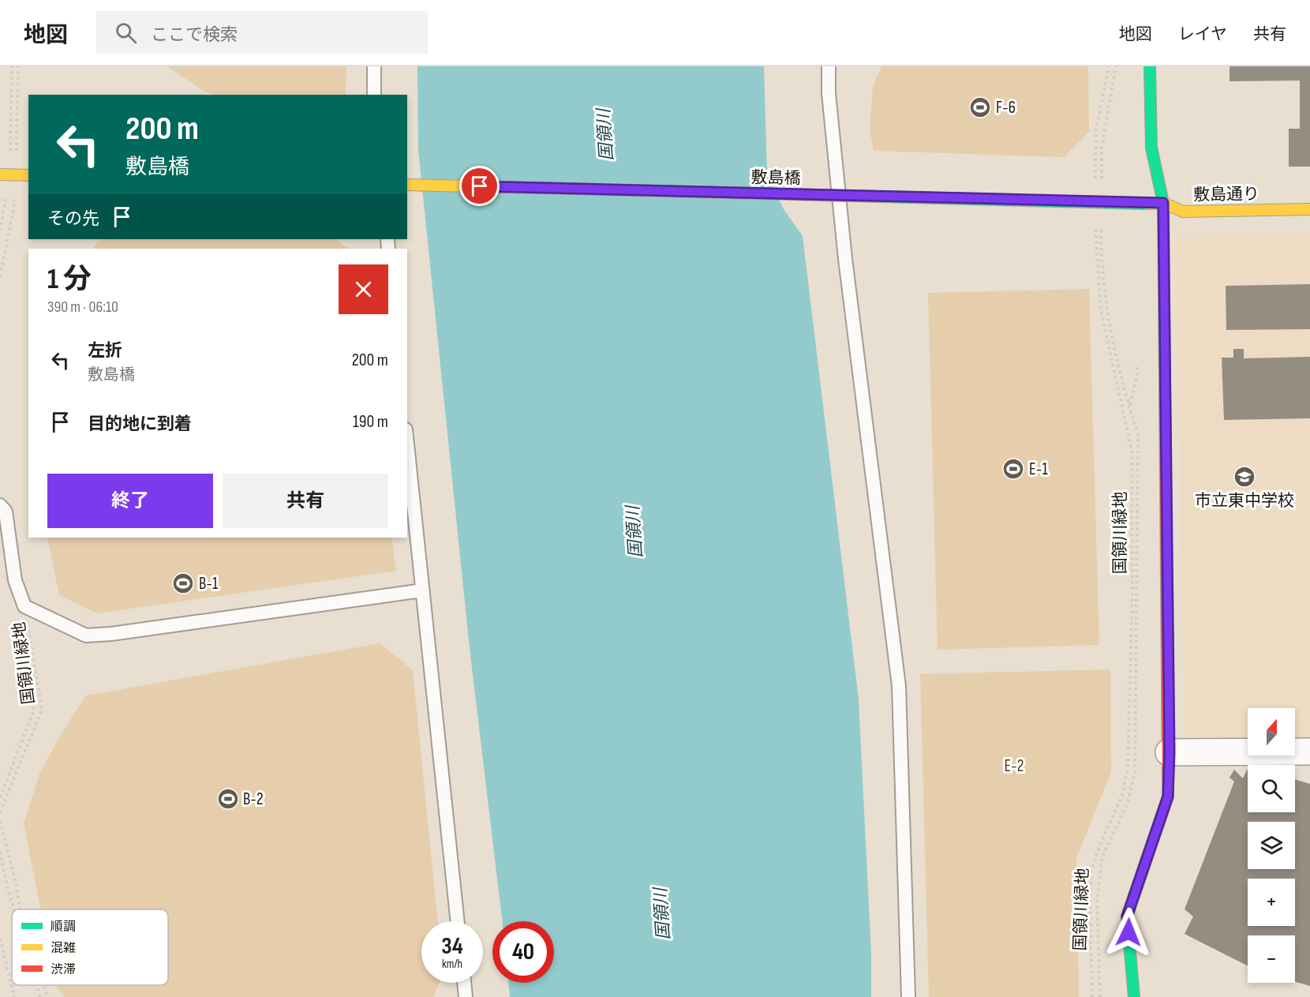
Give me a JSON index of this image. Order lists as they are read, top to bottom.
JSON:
{
  "streets": {
    "street": ["敷島橋", "敷島通り"],
    "path": ["国領川緑地"]
  },
  "crossings": [
    ["敷島橋", "敷島通り"]
  ],
  "water": ["国領川"],
  "parks": ["E-2"],
  "places": {
    "sports": [
      "F-6",
      "E-1",
      "B-1",
      "B-2"
    ],
    "school or university": ["市立東中学校"]
  },
  "legend": ["順調", "混雑", "渋滞"],
  "north": "top",
  "page": {
    "header": "地図",
    "search": "ここで検索",
    "nav": ["地図", "レイヤ", "共有"],
    "turn": ["200 m", "敷島橋"],
    "then": "その先",
    "heading": ["1 分", "390 m · 06:10"],
    "list": [
      {
        "name": "左折",
        "note": "敷島橋",
        "value": "200 m"
      },
      {
        "name": "目的地に到着",
        "value": "190 m"
      }
    ],
    "buttons": ["終了", "共有"],
    "map_buttons": ["+", "−"],
    "speed": "34 km/h",
    "limit": "40"
  }
}
